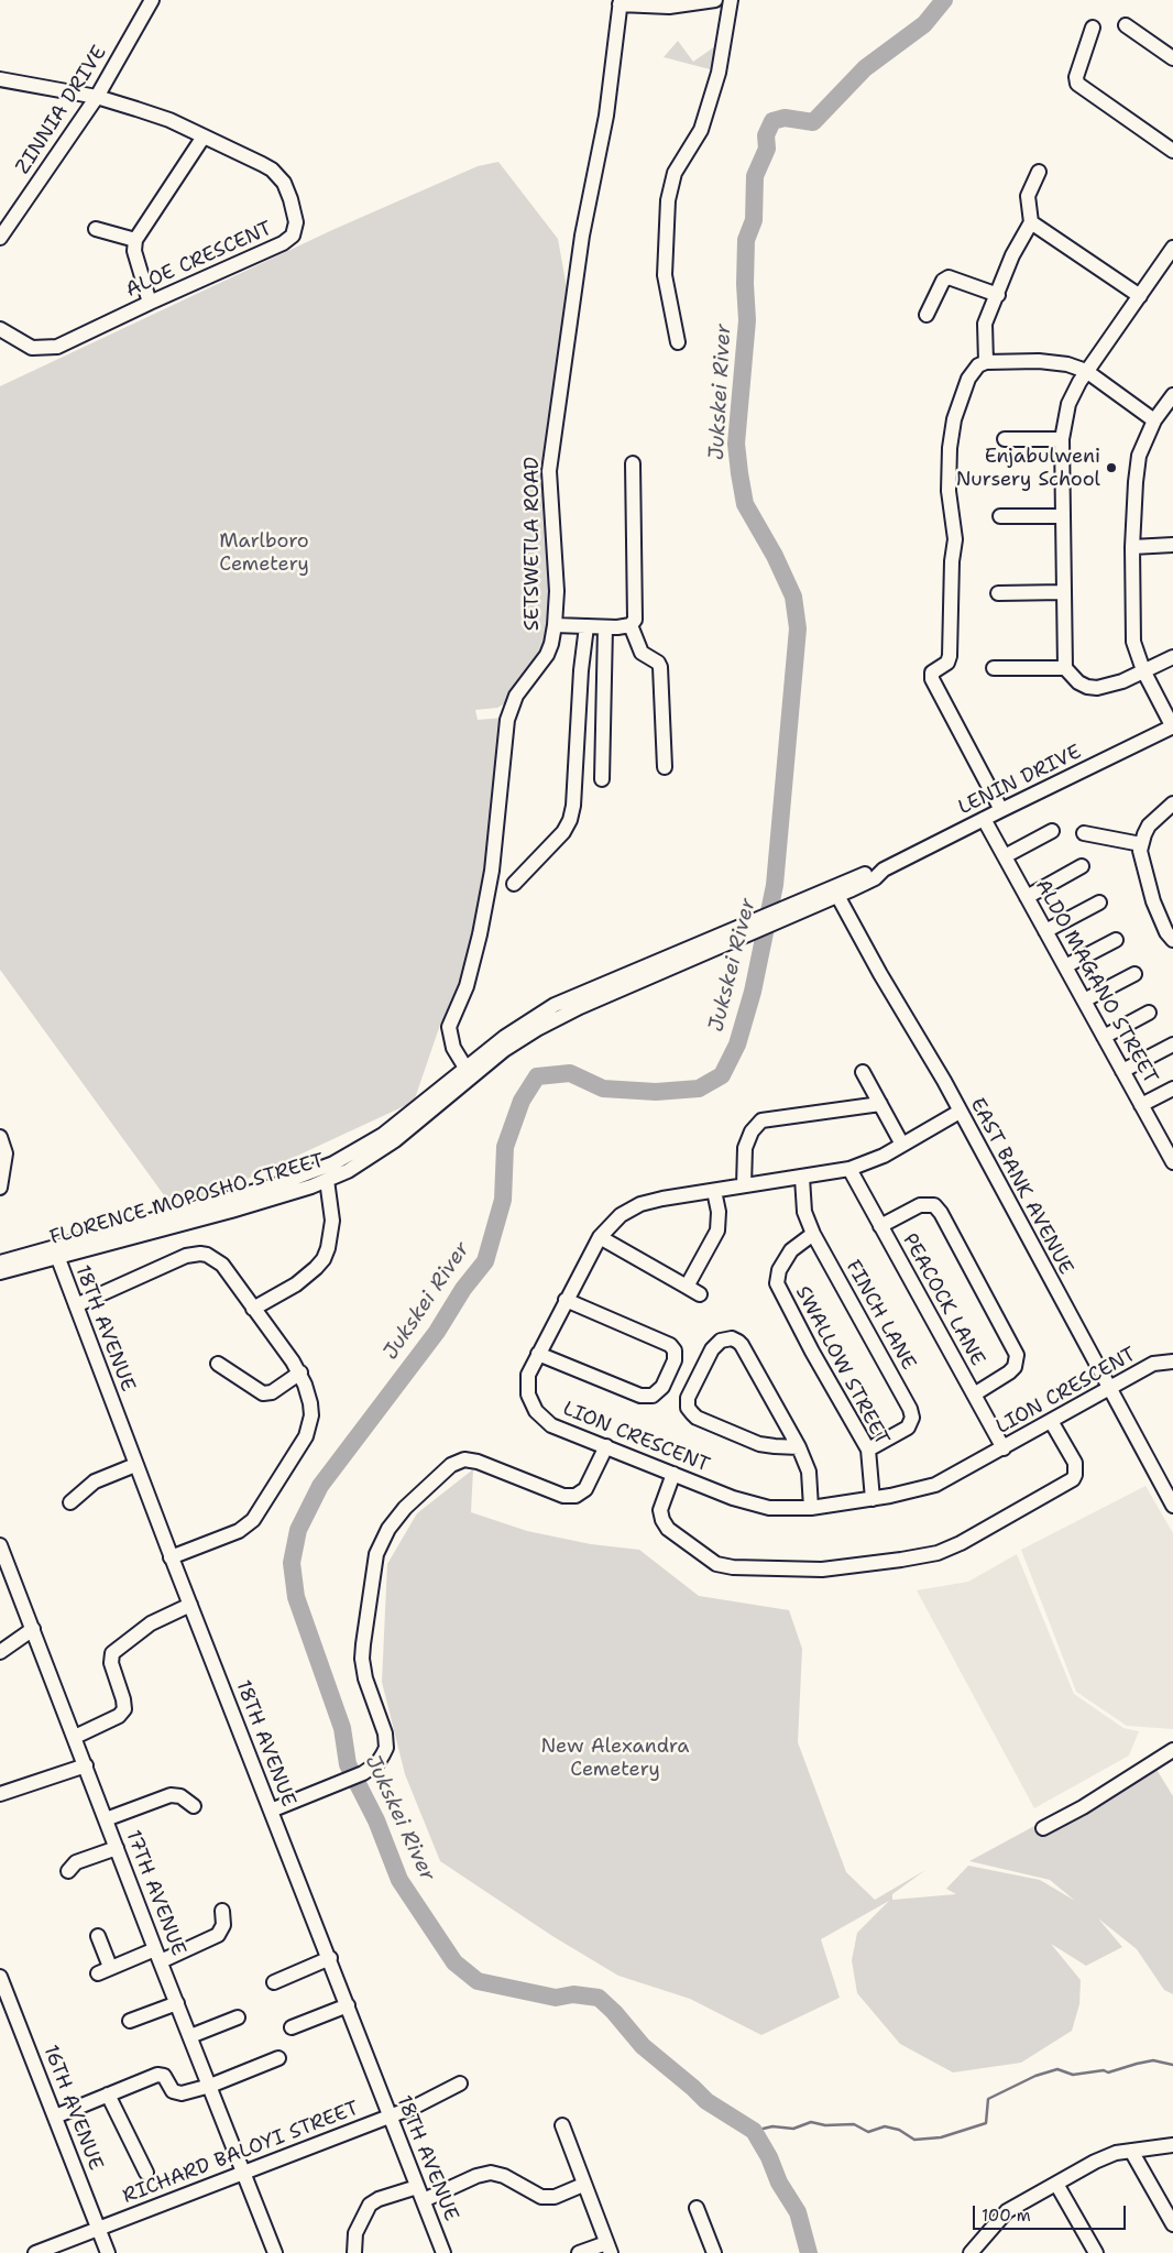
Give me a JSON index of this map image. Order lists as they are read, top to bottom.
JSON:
{
  "streets": {
    "street": [
      "ZINNIA DRIVE",
      "ALOE CRESCENT",
      "SETSWETLA ROAD",
      "LENIN DRIVE",
      "ALDO MAGANO STREET",
      "EAST BANK AVENUE",
      "FLORENCE MOPOSHO STREET",
      "PEACOCK LANE",
      "FINCH LANE",
      "18TH AVENUE",
      "SWALLOW STREET",
      "LION CRESCENT",
      "17TH AVENUE",
      "16TH AVENUE",
      "RICHARD BALOYI STREET"
    ]
  },
  "crossings": [
    ["ZINNIA DRIVE", "ALOE CRESCENT"],
    ["SETSWETLA ROAD", "FLORENCE MOPOSHO STREET"],
    ["LENIN DRIVE", "ALDO MAGANO STREET"],
    ["LENIN DRIVE", "EAST BANK AVENUE"],
    ["LENIN DRIVE", "FLORENCE MOPOSHO STREET"],
    ["EAST BANK AVENUE", "FLORENCE MOPOSHO STREET"],
    ["EAST BANK AVENUE", "LION CRESCENT"],
    ["FLORENCE MOPOSHO STREET", "18TH AVENUE"],
    ["PEACOCK LANE", "LION CRESCENT"],
    ["FINCH LANE", "SWALLOW STREET"],
    ["FINCH LANE", "LION CRESCENT"],
    ["18TH AVENUE", "RICHARD BALOYI STREET"],
    ["SWALLOW STREET", "LION CRESCENT"],
    ["17TH AVENUE", "RICHARD BALOYI STREET"],
    ["16TH AVENUE", "RICHARD BALOYI STREET"]
  ],
  "water": ["Jukskei River"],
  "parks": ["Marlboro Cemetery", "New Alexandra Cemetery"],
  "places": ["Enjabulweni Nursery School"],
  "scale_bar": "100 m"
}
